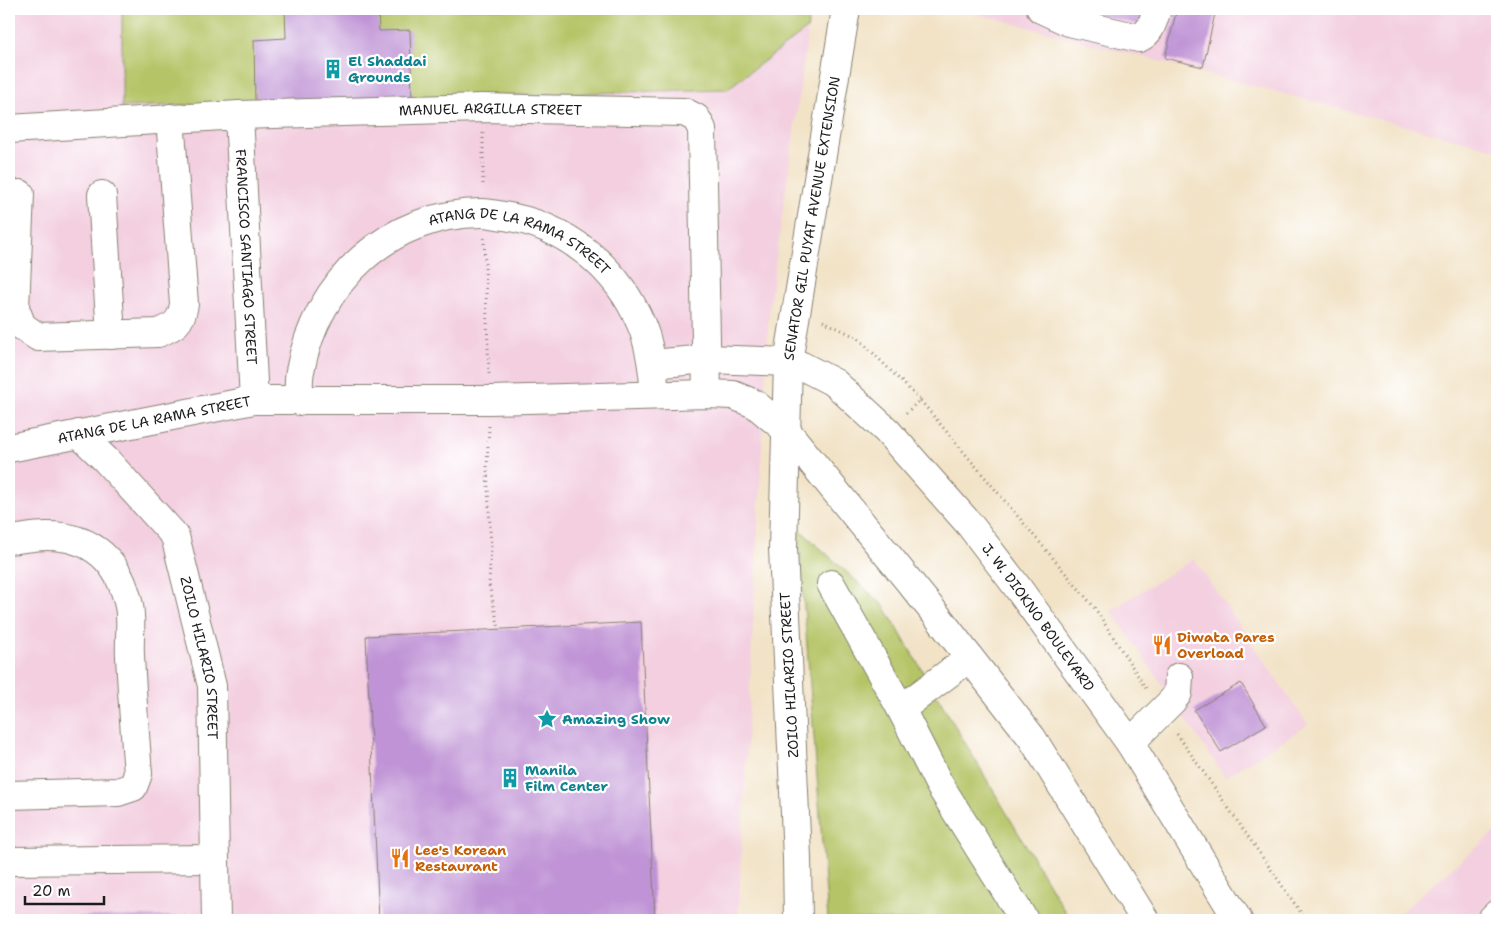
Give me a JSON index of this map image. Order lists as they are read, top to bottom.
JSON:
{
  "streets": {
    "street": [
      "MANUEL ARGILLA STREET",
      "SENATOR GIL PUYAT AVENUE EXTENSION",
      "ATANG DE LA RAMA STREET",
      "FRANCISCO SANTIAGO STREET",
      "J. W. DIOKNO BOULEVARD",
      "ZOILO HILARIO STREET"
    ]
  },
  "crossings": [
    ["MANUEL ARGILLA STREET", "ATANG DE LA RAMA STREET"],
    ["MANUEL ARGILLA STREET", "FRANCISCO SANTIAGO STREET"],
    ["SENATOR GIL PUYAT AVENUE EXTENSION", "ATANG DE LA RAMA STREET"],
    ["SENATOR GIL PUYAT AVENUE EXTENSION", "J. W. DIOKNO BOULEVARD"],
    ["SENATOR GIL PUYAT AVENUE EXTENSION", "ZOILO HILARIO STREET"],
    ["ATANG DE LA RAMA STREET", "FRANCISCO SANTIAGO STREET"],
    ["ATANG DE LA RAMA STREET", "ZOILO HILARIO STREET"]
  ],
  "places": {
    "building": ["El Shaddai Grounds", "Manila Film Center"],
    "restaurant": ["Diwata Pares Overload", "Lee's Korean Restaurant"],
    "place": ["Amazing Show"]
  },
  "scale_bar": "20 m"
}
